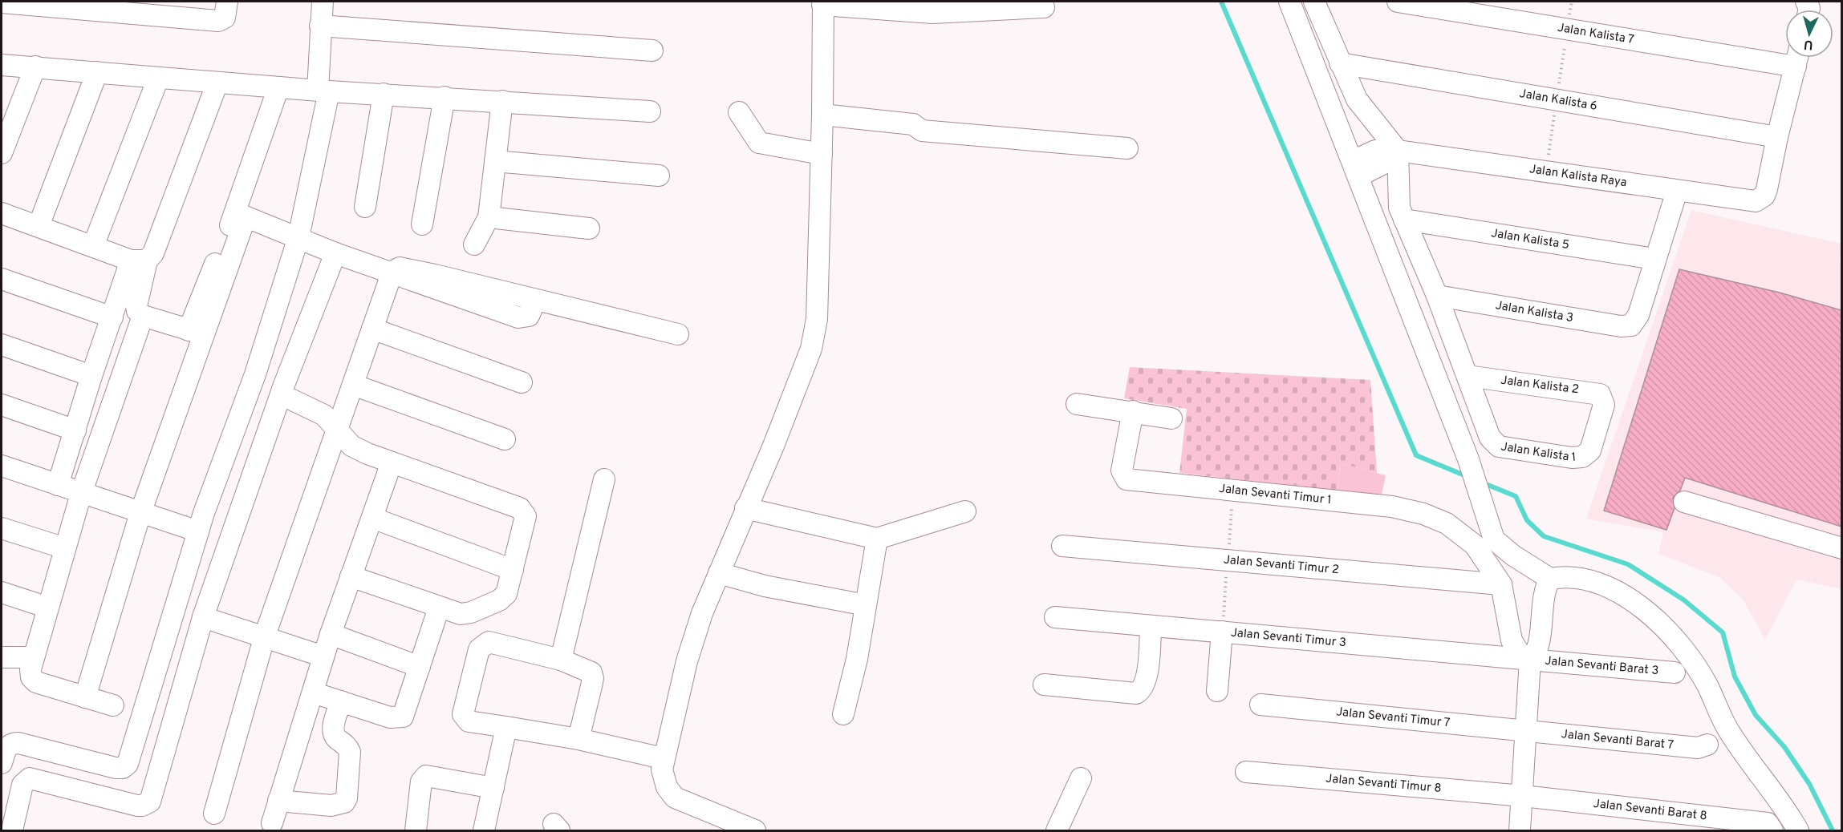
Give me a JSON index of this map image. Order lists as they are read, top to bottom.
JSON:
{
  "streets": {
    "street": [
      "Jalan Kalista 7",
      "Jalan Kalista 6",
      "Jalan Kalista Raya",
      "Jalan Kalista 5",
      "Jalan Kalista 3",
      "Jalan Kalista 2",
      "Jalan Kalista 1",
      "Jalan Sevanti Timur 1",
      "Jalan Sevanti Timur 2",
      "Jalan Sevanti Timur 3",
      "Jalan Sevanti Barat 3",
      "Jalan Sevanti Timur 7",
      "Jalan Sevanti Barat 7",
      "Jalan Sevanti Timur 8",
      "Jalan Sevanti Barat 8"
    ]
  },
  "crossings": [
    ["Jalan Kalista 6", "Jalan Kalista Raya"],
    ["Jalan Kalista 5", "Jalan Kalista 3"],
    ["Jalan Kalista 2", "Jalan Kalista 1"],
    ["Jalan Sevanti Timur 1", "Jalan Sevanti Timur 2"],
    ["Jalan Sevanti Timur 3", "Jalan Sevanti Barat 3"],
    ["Jalan Sevanti Timur 7", "Jalan Sevanti Barat 7"],
    ["Jalan Sevanti Timur 8", "Jalan Sevanti Barat 8"]
  ],
  "north": "bottom"
}
